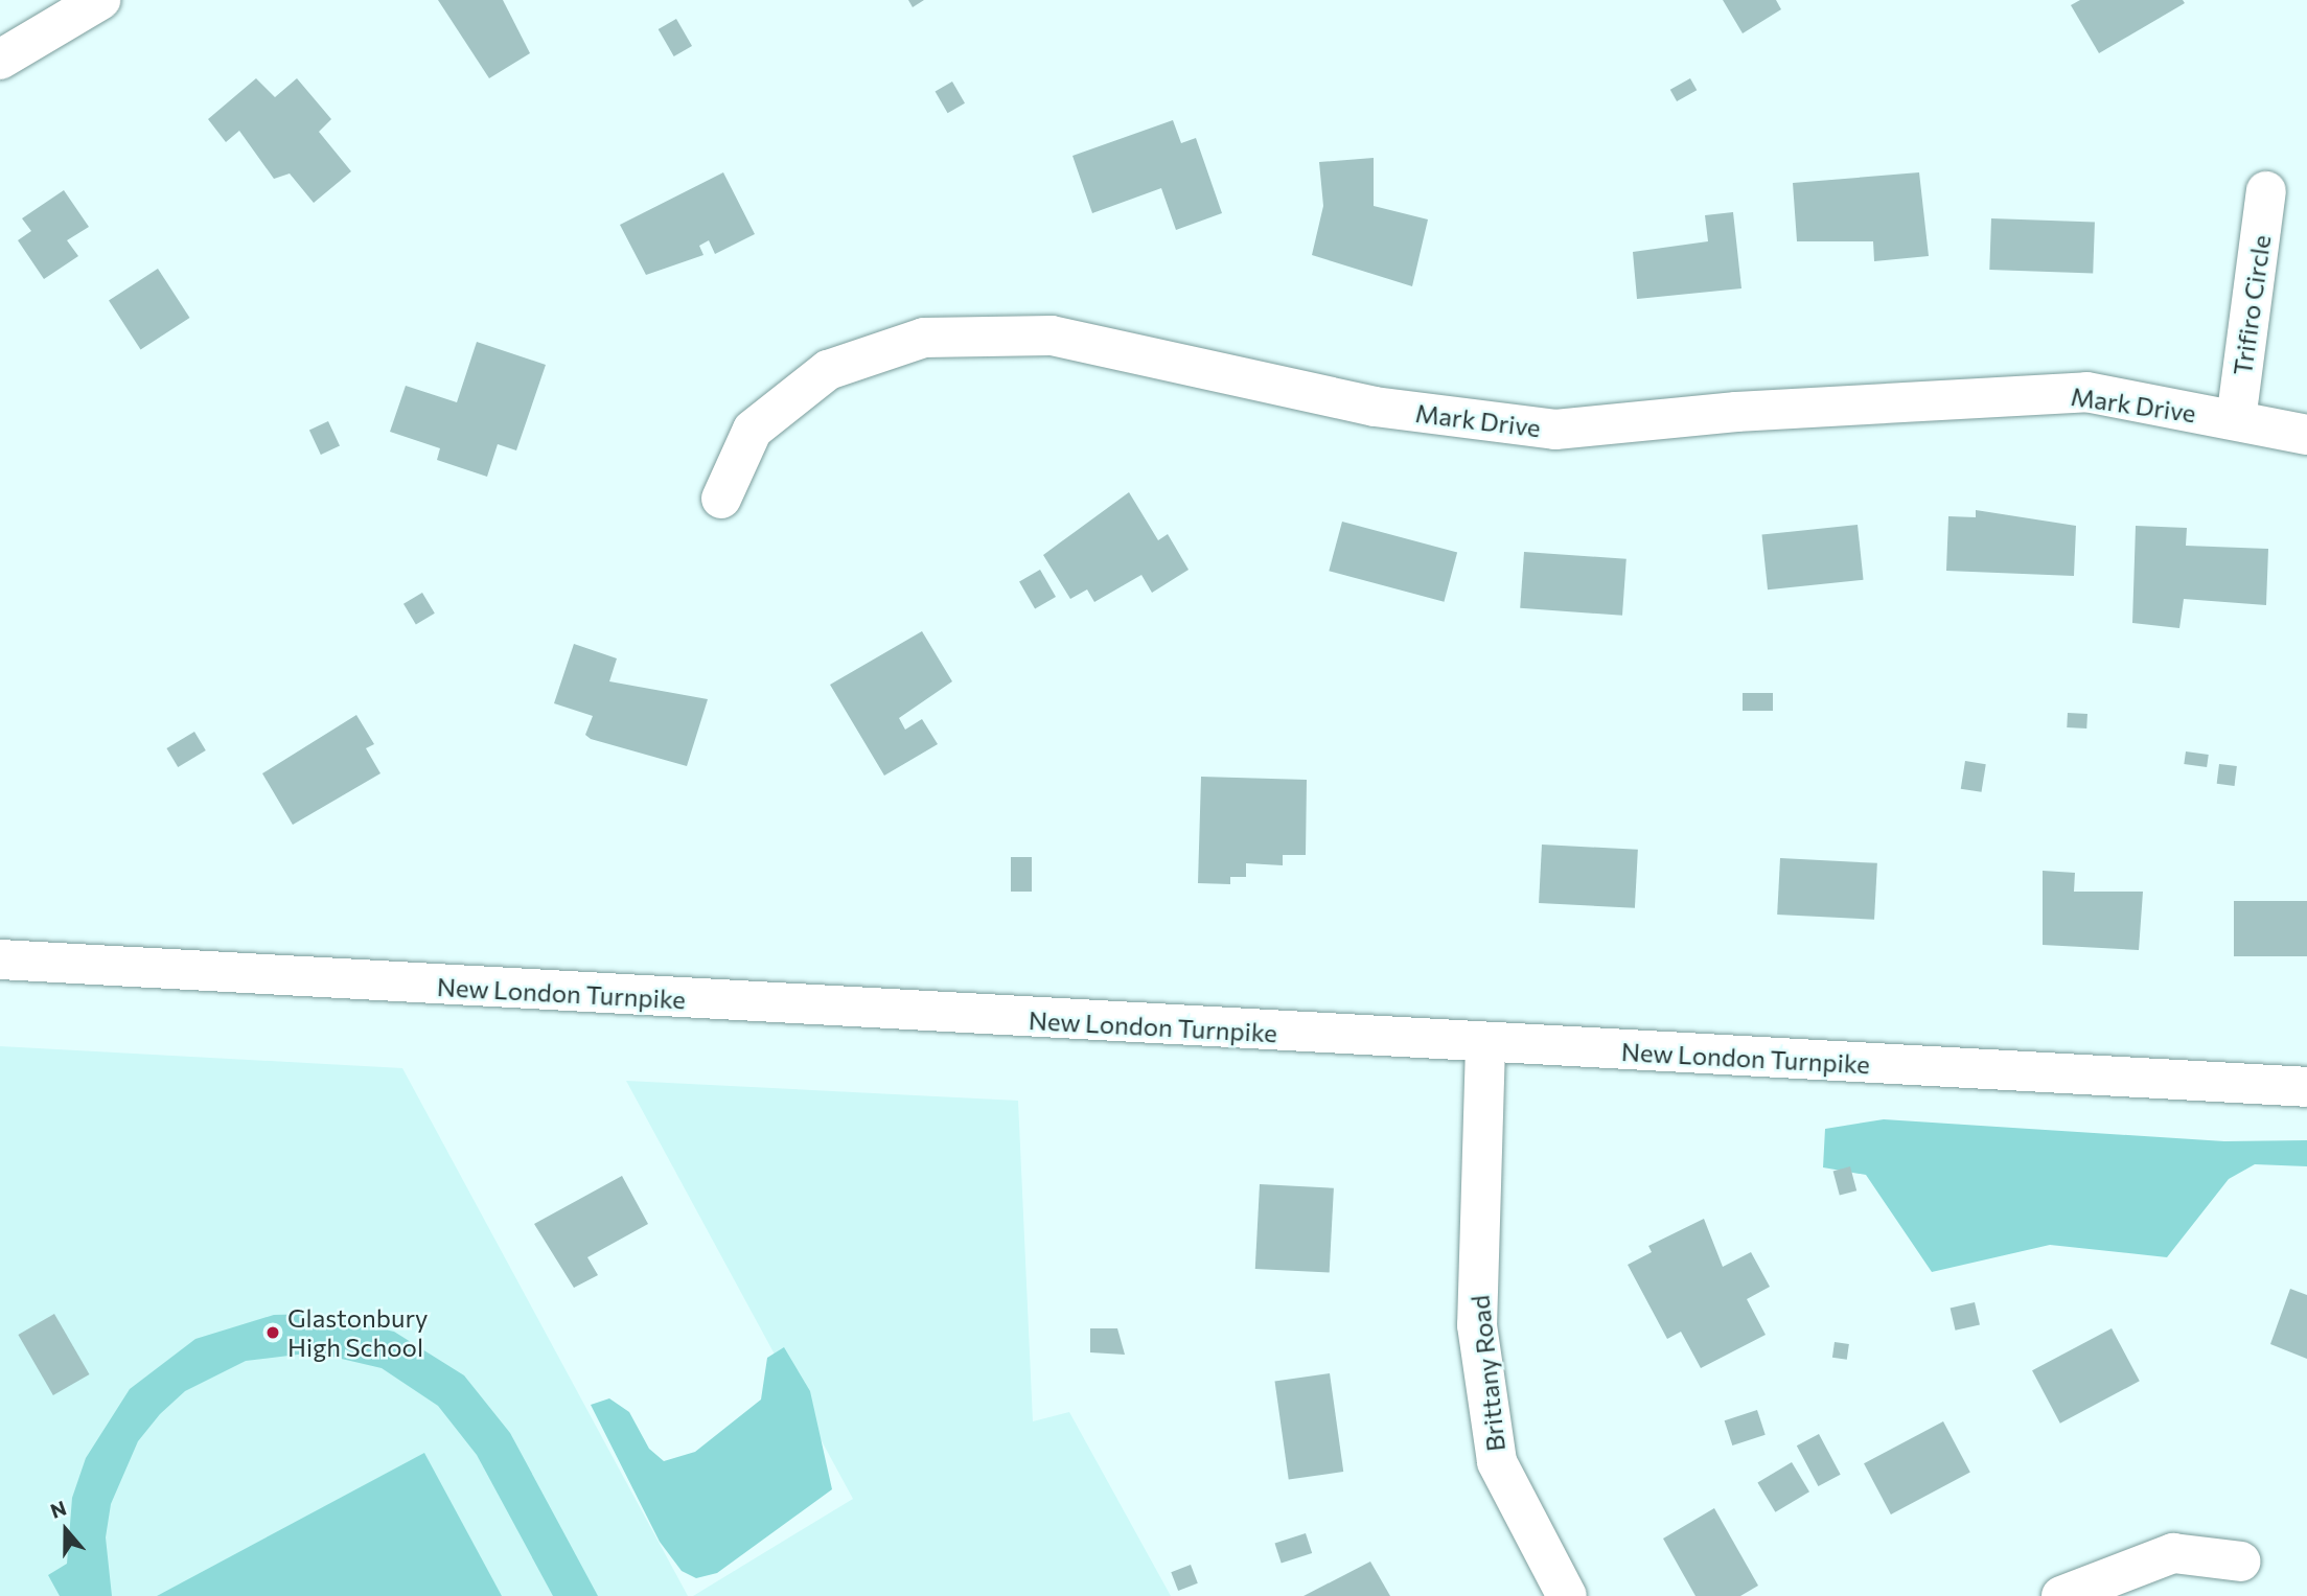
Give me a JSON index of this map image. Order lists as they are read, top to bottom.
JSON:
{
  "streets": {
    "street": [
      "Trifiro Circle",
      "Mark Drive",
      "New London Turnpike",
      "Brittany Road"
    ]
  },
  "crossings": [
    ["Trifiro Circle", "Mark Drive"],
    ["New London Turnpike", "Brittany Road"]
  ],
  "places": ["Glastonbury High School"],
  "north": "top"
}
